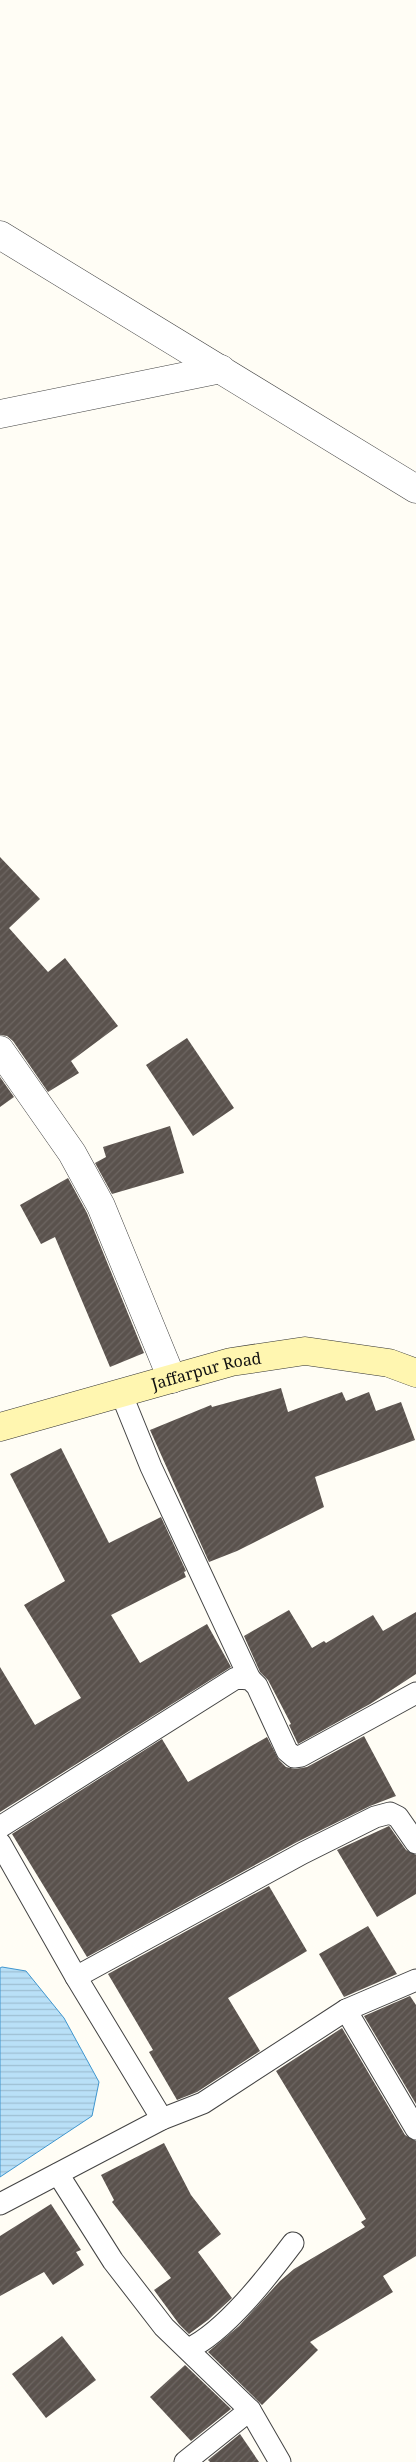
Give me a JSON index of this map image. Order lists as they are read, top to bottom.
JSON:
{
  "streets": {
    "street": ["Jaffarpur Road"]
  }
}
